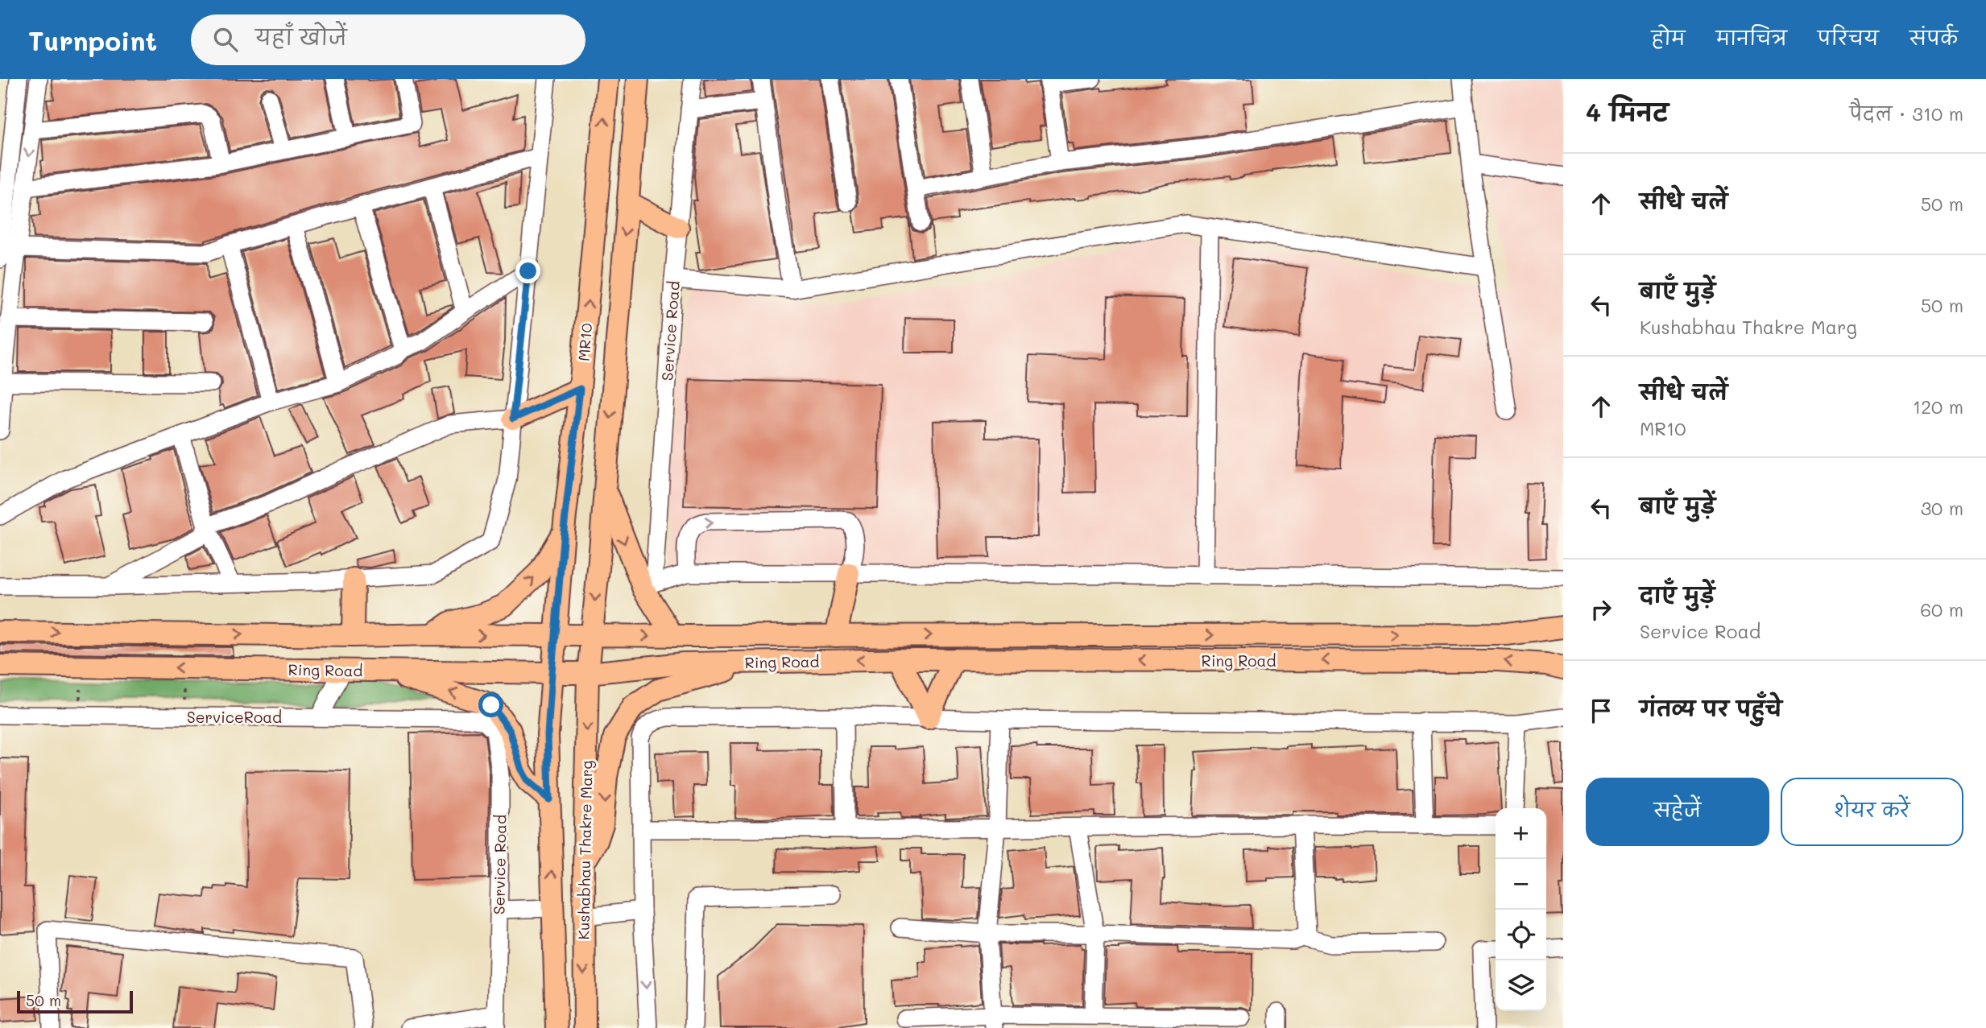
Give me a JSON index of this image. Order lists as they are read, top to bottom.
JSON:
{
  "streets": {
    "main road": ["MR10", "Ring Road", "Kushabhau Thakre Marg"],
    "street": ["Service Road", "ServiceRoad"]
  },
  "crossings": [
    ["Service Road", "ServiceRoad"],
    ["MR10", "Ring Road"],
    ["MR10", "Kushabhau Thakre Marg"],
    ["Ring Road", "Kushabhau Thakre Marg"]
  ],
  "scale_bar": "50 m",
  "page": {
    "header": "Turnpoint",
    "search": "यहाँ खोजें",
    "nav": [
      "होम",
      "मानचित्र",
      "परिचय",
      "संपर्क"
    ],
    "heading": ["4 मिनट", "पैदल · 310 m"],
    "list": [
      ["सीधे चलें", "50 m"],
      ["बाएँ मुड़ें", "Kushabhau Thakre Marg", "50 m"],
      ["सीधे चलें", "MR10", "120 m"],
      ["बाएँ मुड़ें", "30 m"],
      ["दाएँ मुड़ें", "Service Road", "60 m"],
      "गंतव्य पर पहुँचे"
    ],
    "buttons": ["सहेजें", "शेयर करें"],
    "map_buttons": ["+", "−"],
    "scale": "50 m"
  }
}
